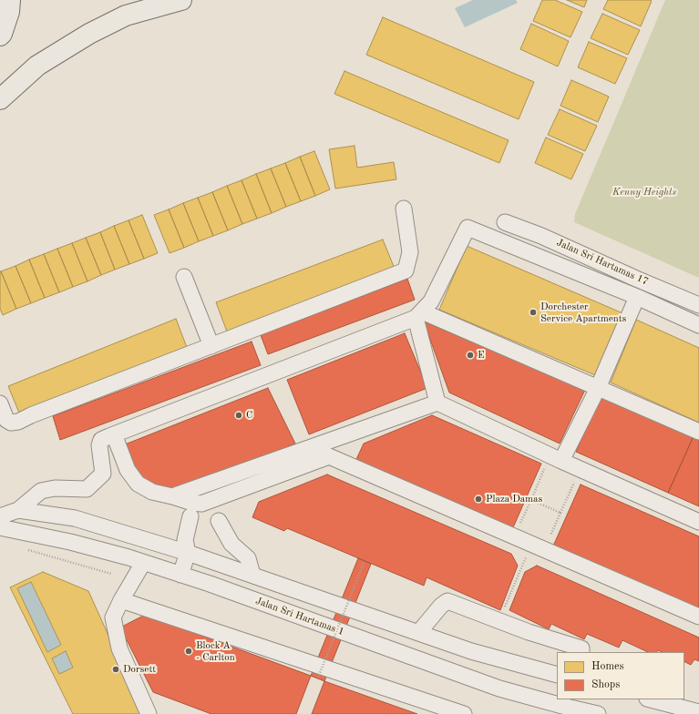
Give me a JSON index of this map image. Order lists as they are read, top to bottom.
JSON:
{
  "streets": {
    "street": ["Jalan Sri Hartamas 17", "Jalan Sri Hartamas 1"]
  },
  "parks": ["Kenny Heights"],
  "places": [
    "Dorchester Service Apartments",
    "E",
    "C",
    "Plaza Damas",
    "Block A - Carlton",
    "Dorsett"
  ],
  "legend": ["Homes", "Shops"]
}
